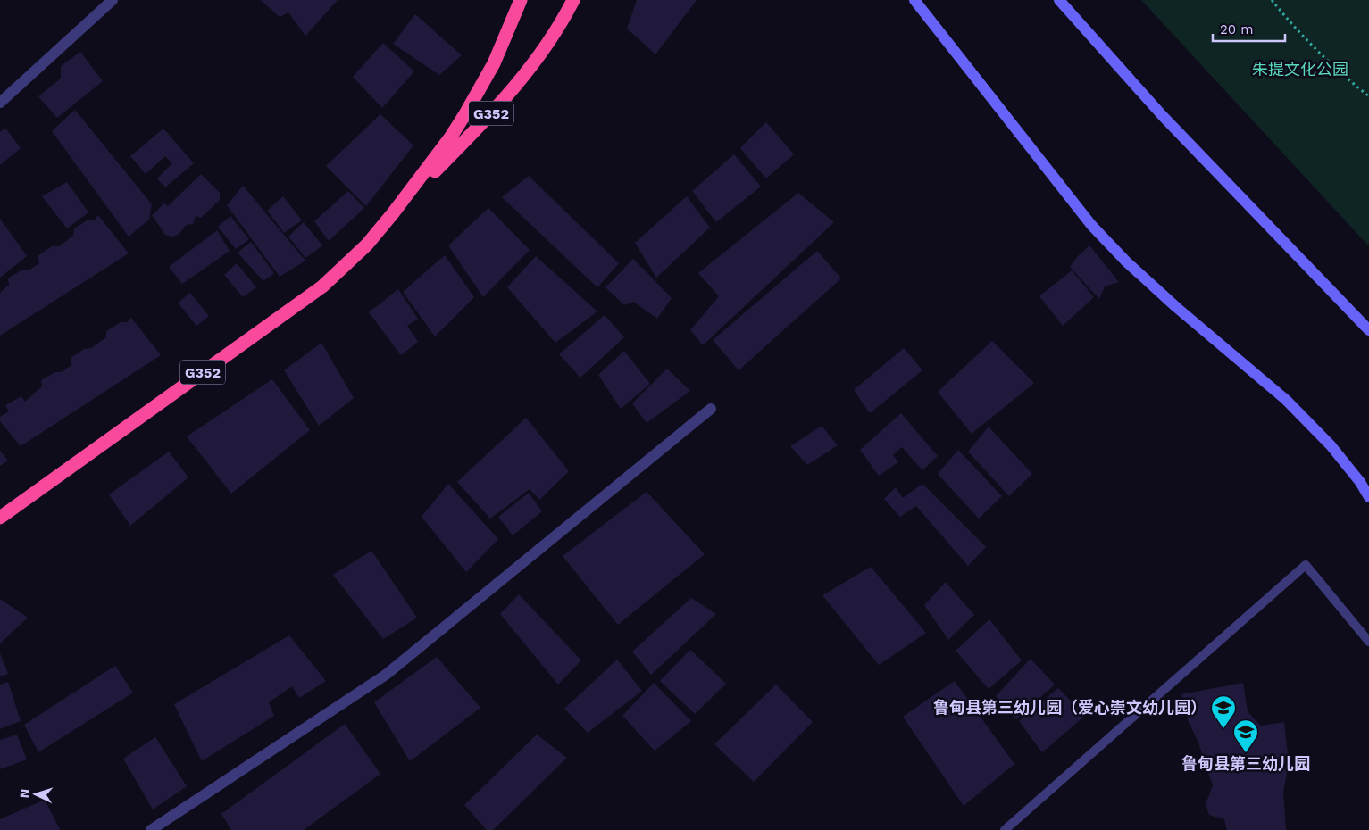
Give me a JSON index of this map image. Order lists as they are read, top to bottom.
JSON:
{
  "streets": {
    "highway": ["G352"]
  },
  "parks": ["朱提文化公园"],
  "places": {
    "school or university": ["鲁甸县第三幼儿园（爱心崇文幼儿园）", "鲁甸县第三幼儿园"]
  },
  "scale_bar": "20 m",
  "north": "left"
}
